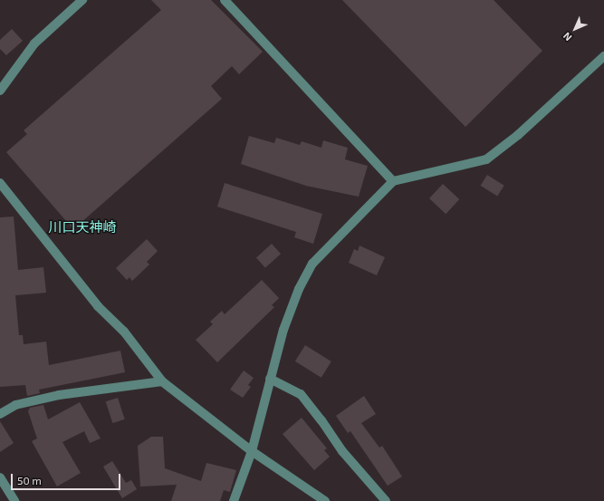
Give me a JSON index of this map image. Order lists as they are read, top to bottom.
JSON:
{
  "districts": ["川口天神崎"],
  "scale_bar": "50 m",
  "north": "bottom left"
}
